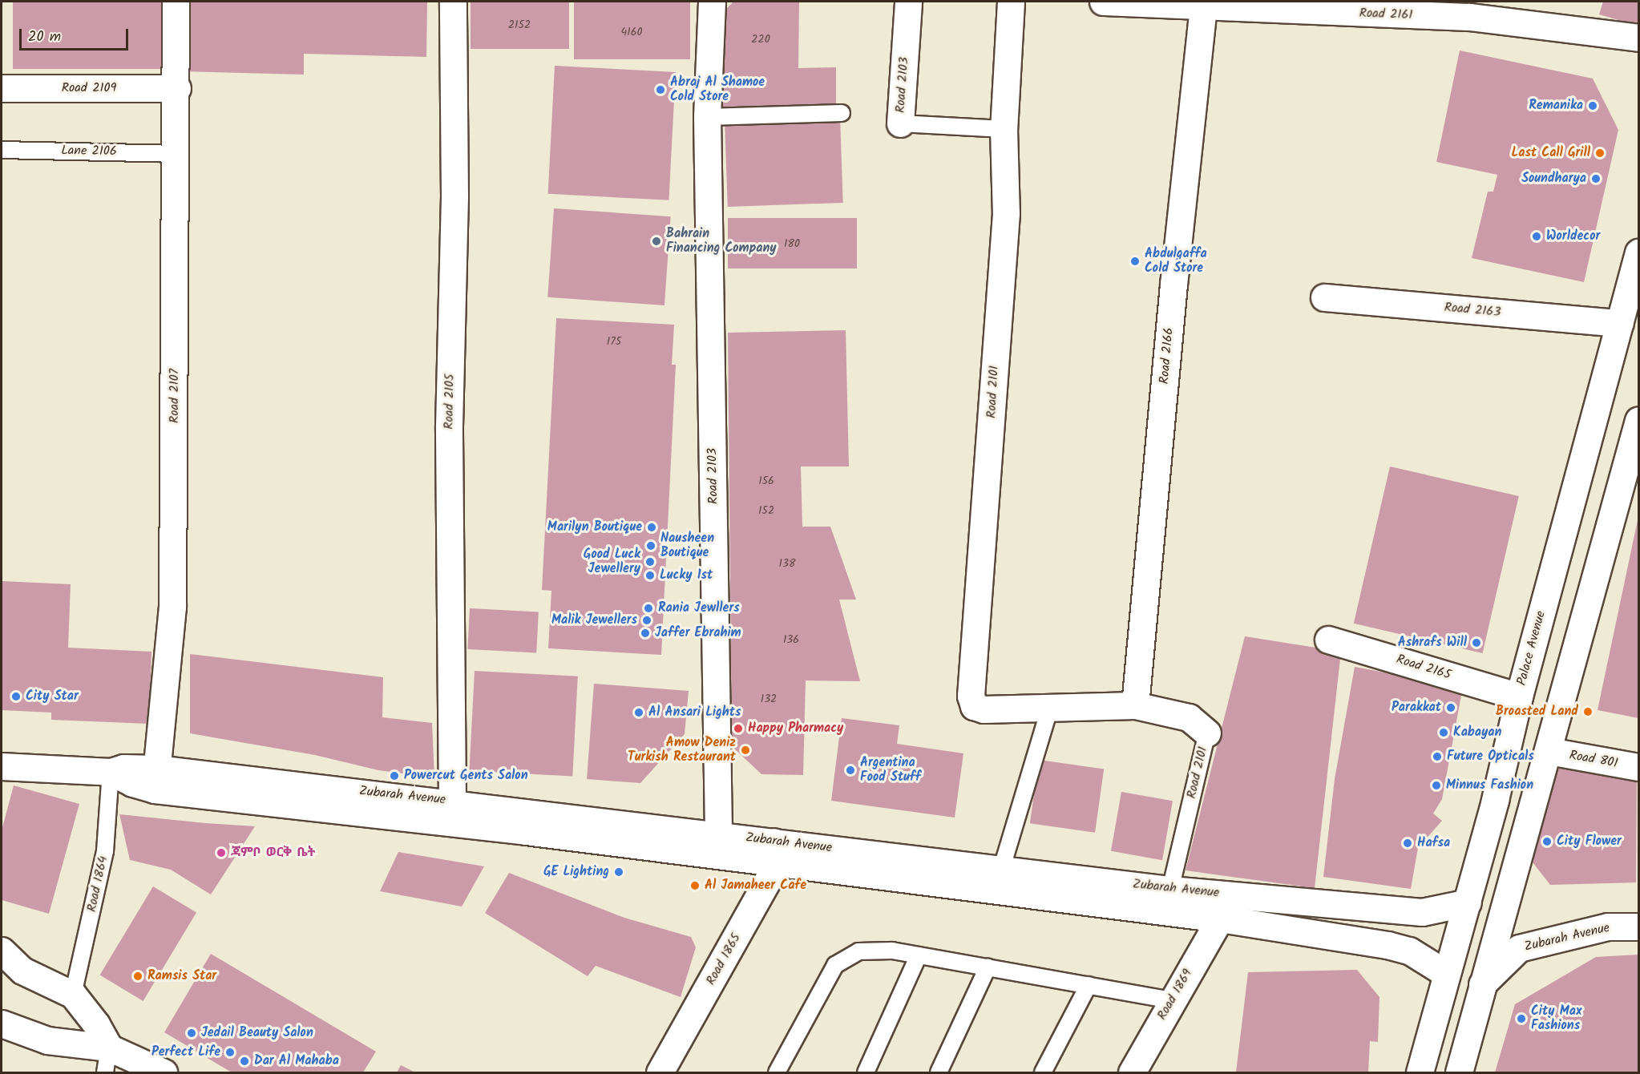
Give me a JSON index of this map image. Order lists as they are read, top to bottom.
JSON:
{
  "streets": {
    "street": [
      "Road 2161",
      "Road 2103",
      "Road 2109",
      "Road 2163",
      "Road 2166",
      "Road 2101",
      "Road 2107",
      "Road 2105",
      "Palace Avenue",
      "Road 2165",
      "Road 801",
      "Zubarah Avenue",
      "Road 1865",
      "Road 1869"
    ],
    "lane": ["Lane 2106", "Road 1864"]
  },
  "crossings": [
    ["Road 2161", "Road 2166"],
    ["Road 2103", "Road 2101"],
    ["Road 2103", "Zubarah Avenue"],
    ["Road 2109", "Road 2107"],
    ["Lane 2106", "Road 2107"],
    ["Road 2163", "Palace Avenue"],
    ["Road 2166", "Road 2101"],
    ["Road 2101", "Zubarah Avenue"],
    ["Road 2107", "Zubarah Avenue"],
    ["Road 2105", "Zubarah Avenue"],
    ["Palace Avenue", "Road 2165"],
    ["Palace Avenue", "Zubarah Avenue"],
    ["Zubarah Avenue", "Road 1864"],
    ["Zubarah Avenue", "Road 1865"],
    ["Zubarah Avenue", "Road 1869"]
  ],
  "places": [
    "Abraj Al Shamoe Cold Store",
    "Remanika",
    "Last Call Grill",
    "Soundharya",
    "Worldecor",
    "Bahrain Financing Company",
    "Abdulgaffa Cold Store",
    "Marilyn Boutique",
    "Nausheen Boutique",
    "Good Luck Jewellery",
    "Lucky 1st",
    "Rania Jewllers",
    "Malik Jewellers",
    "Jaffer Ebrahim",
    "Ashrafs Will",
    "City Star",
    "Parakkat",
    "Broasted Land",
    "Al Ansari Lights",
    "Happy Pharmacy",
    "Kabayan",
    "Amow Deniz Turkish Restaurant",
    "Future Opticals",
    "Argentina Food Stuff",
    "Powercut Gents Salon",
    "Minnus Fashion",
    "City Flower",
    "Hafsa",
    "ጃምቦ ወርቅ ቤት",
    "GE Lighting",
    "Al Jamaheer Cafe",
    "Ramsis Star",
    "City Max Fashions",
    "Jedail Beauty Salon",
    "Perfect Life",
    "Dar Al Mahaba"
  ],
  "house_numbers": [
    "2152",
    "4160",
    "220",
    "180",
    "175",
    "156",
    "152",
    "138",
    "136",
    "132"
  ],
  "scale_bar": "20 m"
}
